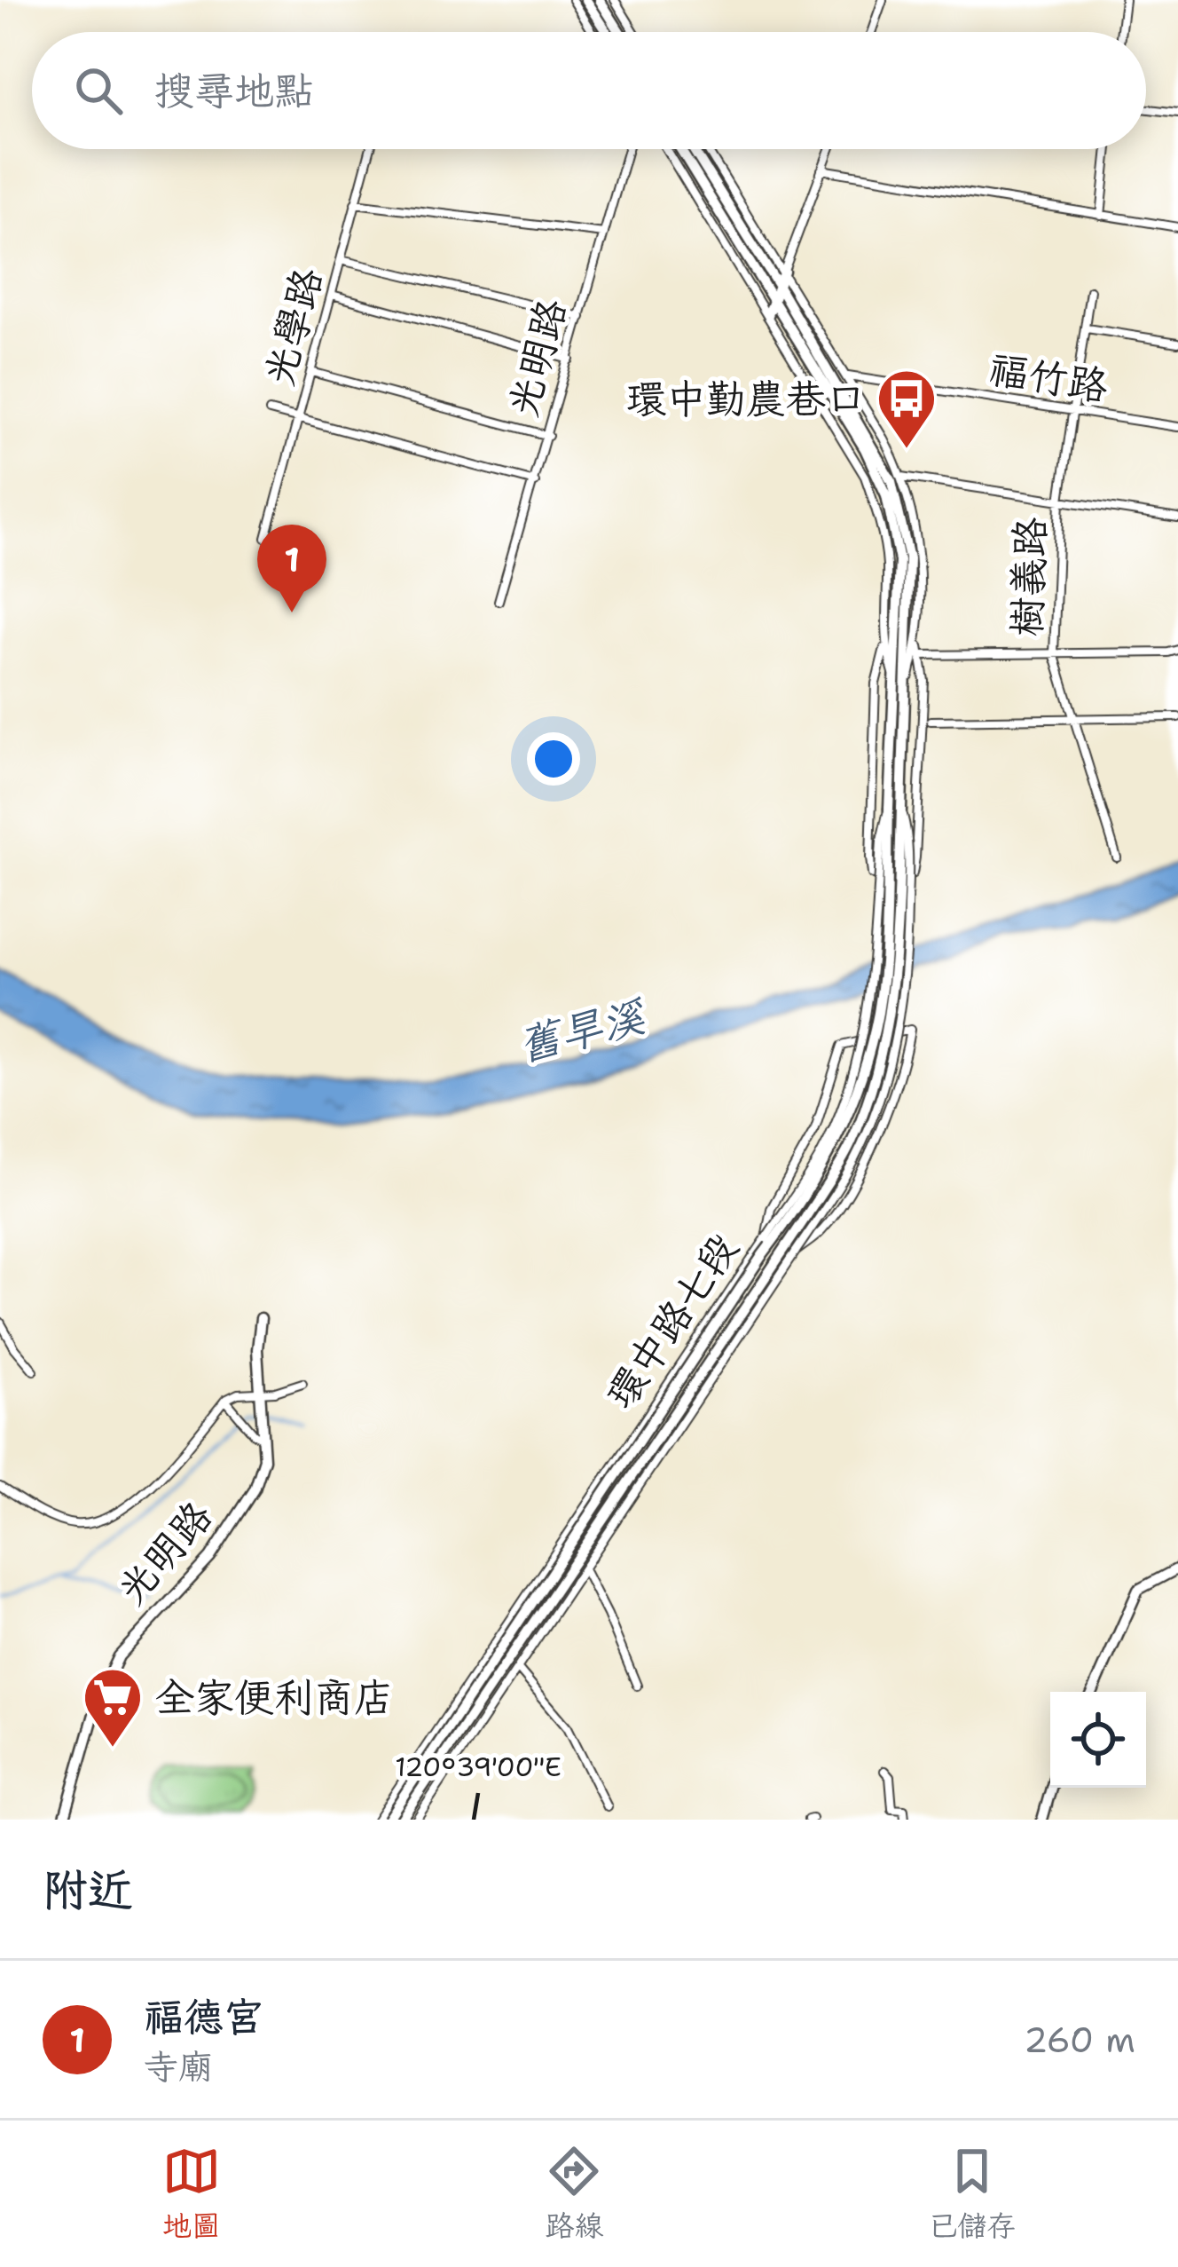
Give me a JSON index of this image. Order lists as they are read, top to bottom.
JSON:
{
  "streets": {
    "street": [
      "光學路",
      "光明路",
      "福竹路",
      "樹義路",
      "環中路七段"
    ]
  },
  "crossings": [
    ["福竹路", "樹義路"]
  ],
  "water": ["舊旱溪"],
  "places": {
    "bus stop": ["環中勤農巷口"],
    "supermarket": ["全家便利商店"]
  },
  "page": {
    "search": "搜尋地點",
    "pins": "1",
    "heading": "附近",
    "list": [
      {
        "mark": "1",
        "name": "福德宮",
        "note": "寺廟",
        "value": "260 m"
      }
    ],
    "nav": ["地圖", "路線", "已儲存"]
  },
  "coordinates": ["120°39'00\"E"]
}
